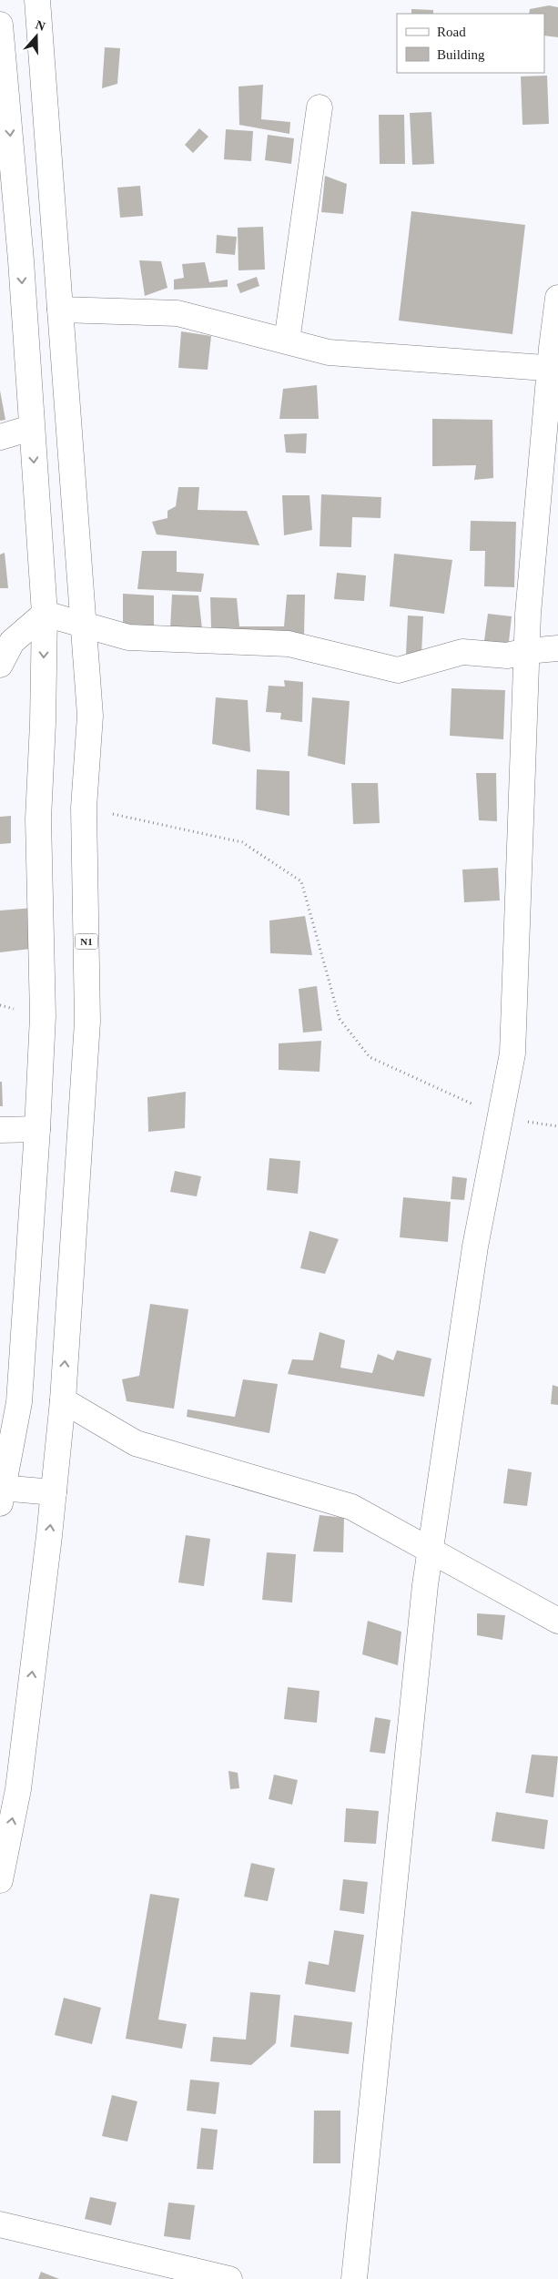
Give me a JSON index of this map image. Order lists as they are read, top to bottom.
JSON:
{
  "streets": {
    "street": ["N1"]
  },
  "legend": ["Road", "Building"],
  "north": "top"
}
